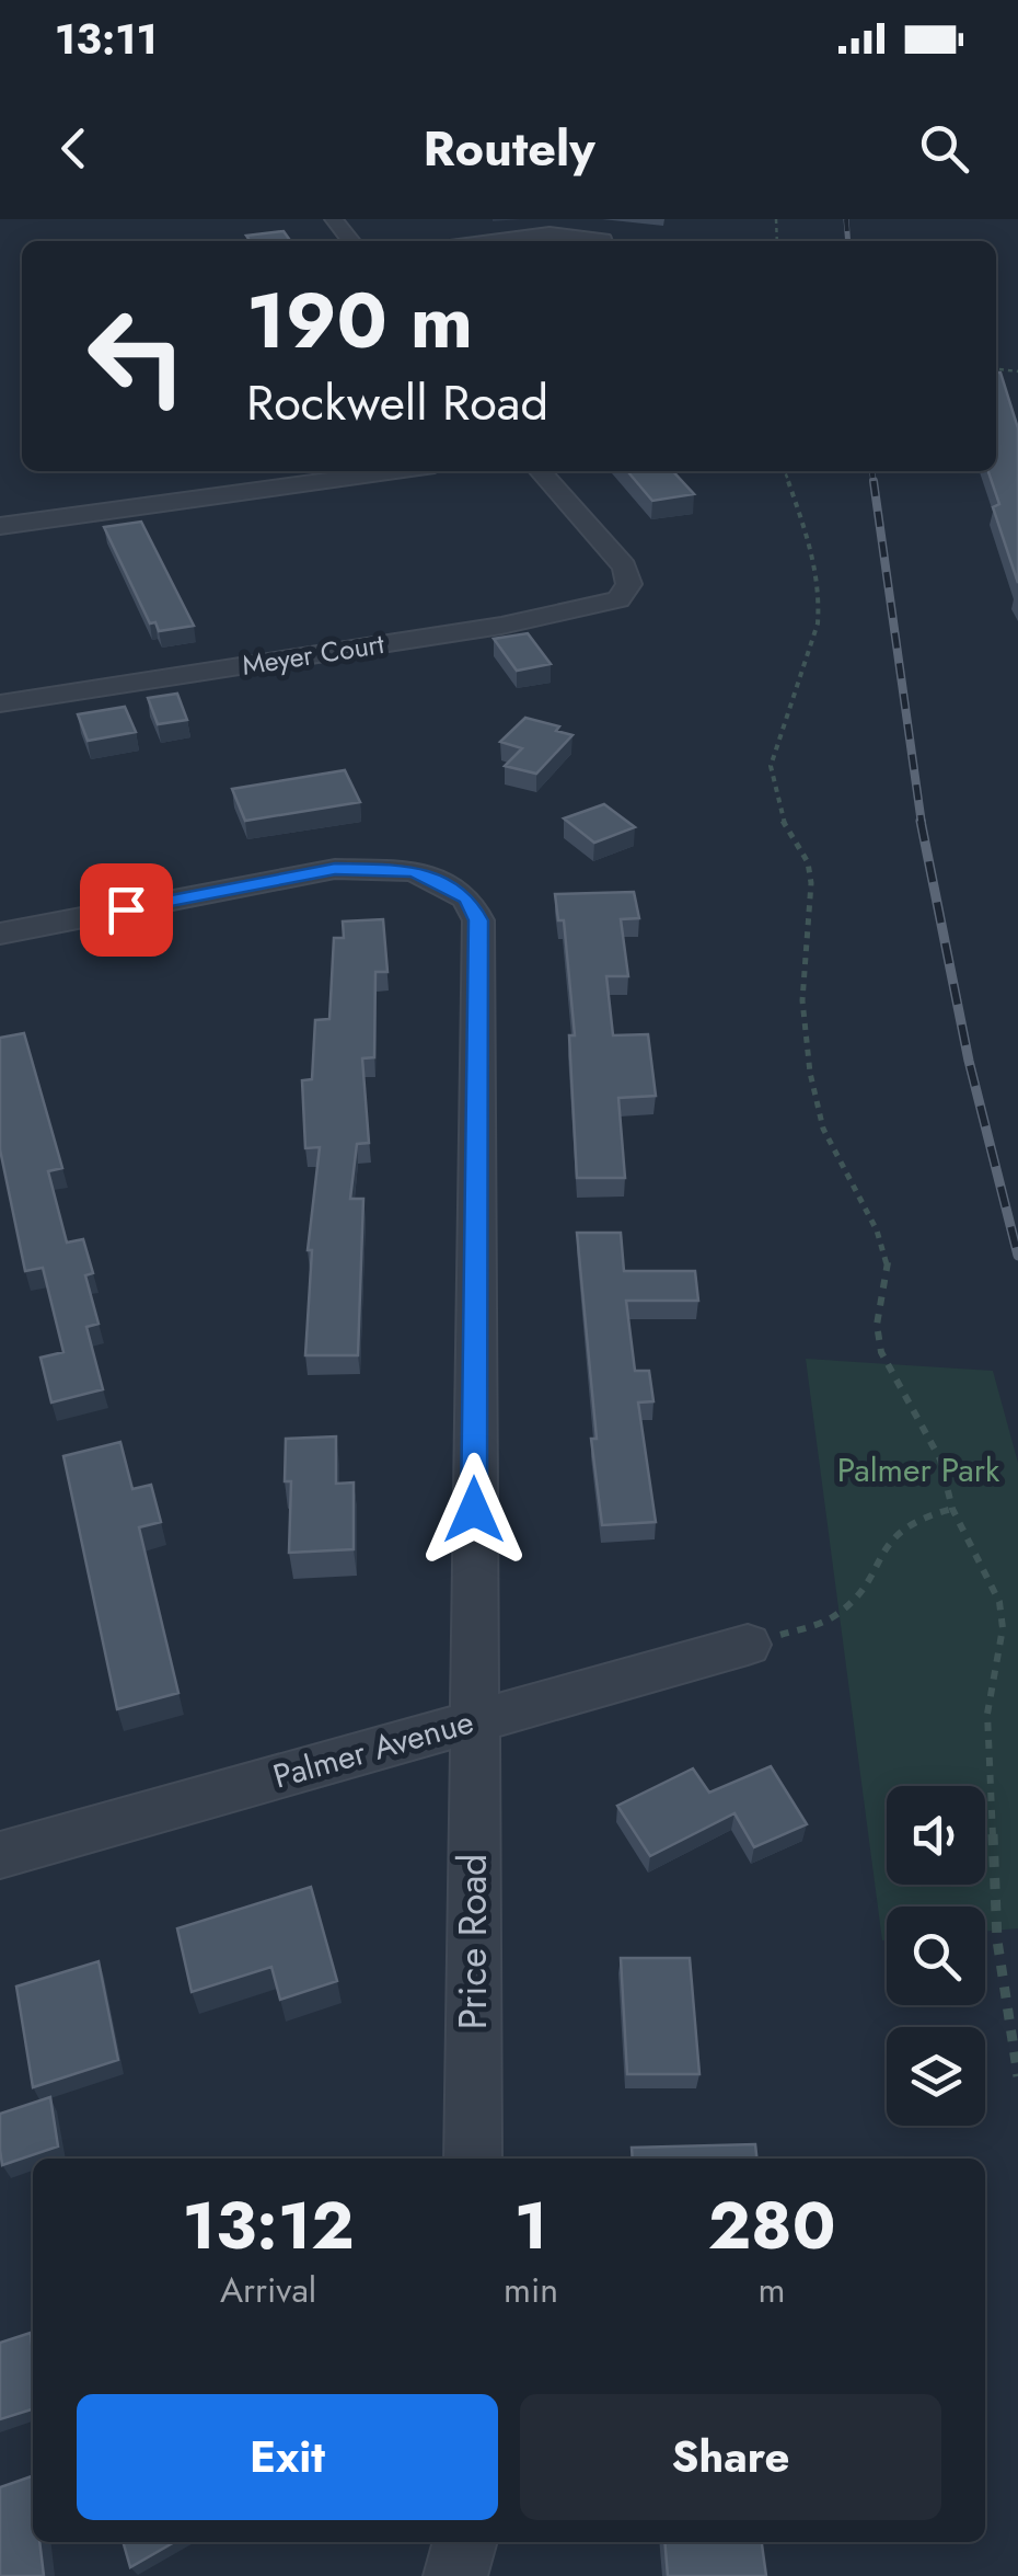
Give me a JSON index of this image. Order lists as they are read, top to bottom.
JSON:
{
  "streets": {
    "street": ["Meyer Court", "Palmer Avenue", "Price Road"]
  },
  "crossings": [
    ["Palmer Avenue", "Price Road"]
  ],
  "parks": ["Palmer Park"],
  "page": {
    "status": "13:11",
    "header": "Routely",
    "turn": ["190 m", "Rockwell Road"],
    "eta": [
      "13:12",
      "Arrival",
      "1",
      "min",
      "280",
      "m"
    ],
    "buttons": ["Exit", "Share"]
  }
}
